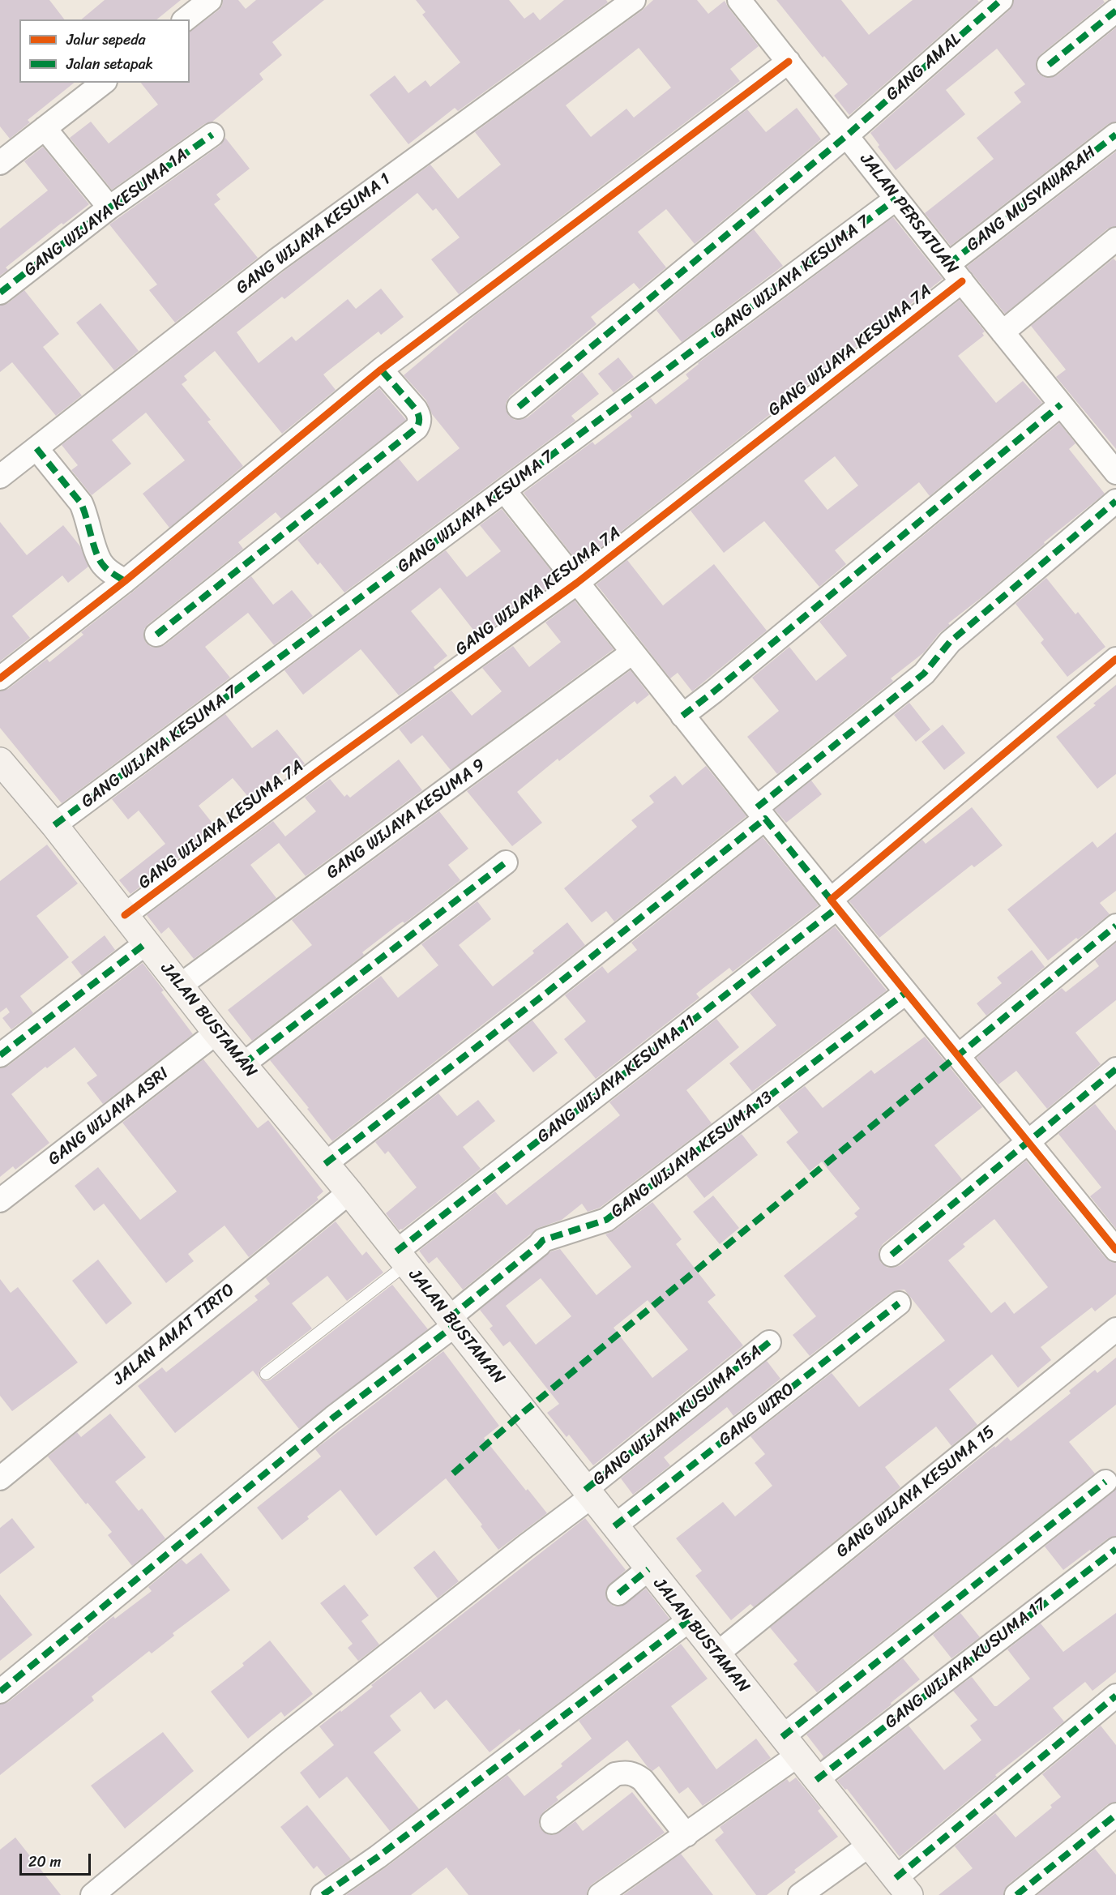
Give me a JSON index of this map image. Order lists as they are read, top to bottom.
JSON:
{
  "streets": {
    "main road": ["JALAN BUSTAMAN"],
    "street": [
      "GANG AMAL",
      "GANG MUSYAWARAH",
      "GANG WIJAYA KESUMA 1A",
      "JALAN PERSATUAN",
      "GANG WIJAYA KESUMA 1",
      "GANG WIJAYA KESUMA 7",
      "GANG WIJAYA KESUMA 7A",
      "GANG WIJAYA KESUMA 9",
      "GANG WIJAYA KESUMA 11",
      "GANG WIJAYA ASRI",
      "GANG WIJAYA KESUMA 13",
      "JALAN AMAT TIRTO",
      "GANG WIRO",
      "GANG WIJAYA KUSUMA 15A",
      "GANG WIJAYA KESUMA 15",
      "GANG WIJAYA KUSUMA 17"
    ]
  },
  "crossings": [
    ["GANG AMAL", "JALAN PERSATUAN"],
    ["GANG MUSYAWARAH", "JALAN PERSATUAN"],
    ["GANG MUSYAWARAH", "GANG WIJAYA KESUMA 7A"],
    ["JALAN PERSATUAN", "GANG WIJAYA KESUMA 7"],
    ["JALAN PERSATUAN", "GANG WIJAYA KESUMA 7A"],
    ["GANG WIJAYA KESUMA 7", "JALAN BUSTAMAN"],
    ["GANG WIJAYA KESUMA 7A", "JALAN BUSTAMAN"],
    ["GANG WIJAYA KESUMA 9", "JALAN BUSTAMAN"],
    ["JALAN BUSTAMAN", "GANG WIJAYA KESUMA 11"],
    ["JALAN BUSTAMAN", "GANG WIJAYA ASRI"],
    ["JALAN BUSTAMAN", "GANG WIJAYA KESUMA 13"],
    ["JALAN BUSTAMAN", "JALAN AMAT TIRTO"],
    ["JALAN BUSTAMAN", "GANG WIRO"],
    ["JALAN BUSTAMAN", "GANG WIJAYA KUSUMA 15A"],
    ["JALAN BUSTAMAN", "GANG WIJAYA KESUMA 15"],
    ["JALAN BUSTAMAN", "GANG WIJAYA KUSUMA 17"]
  ],
  "legend": ["Jalur sepeda", "Jalan setapak"],
  "scale_bar": "20 m"
}
